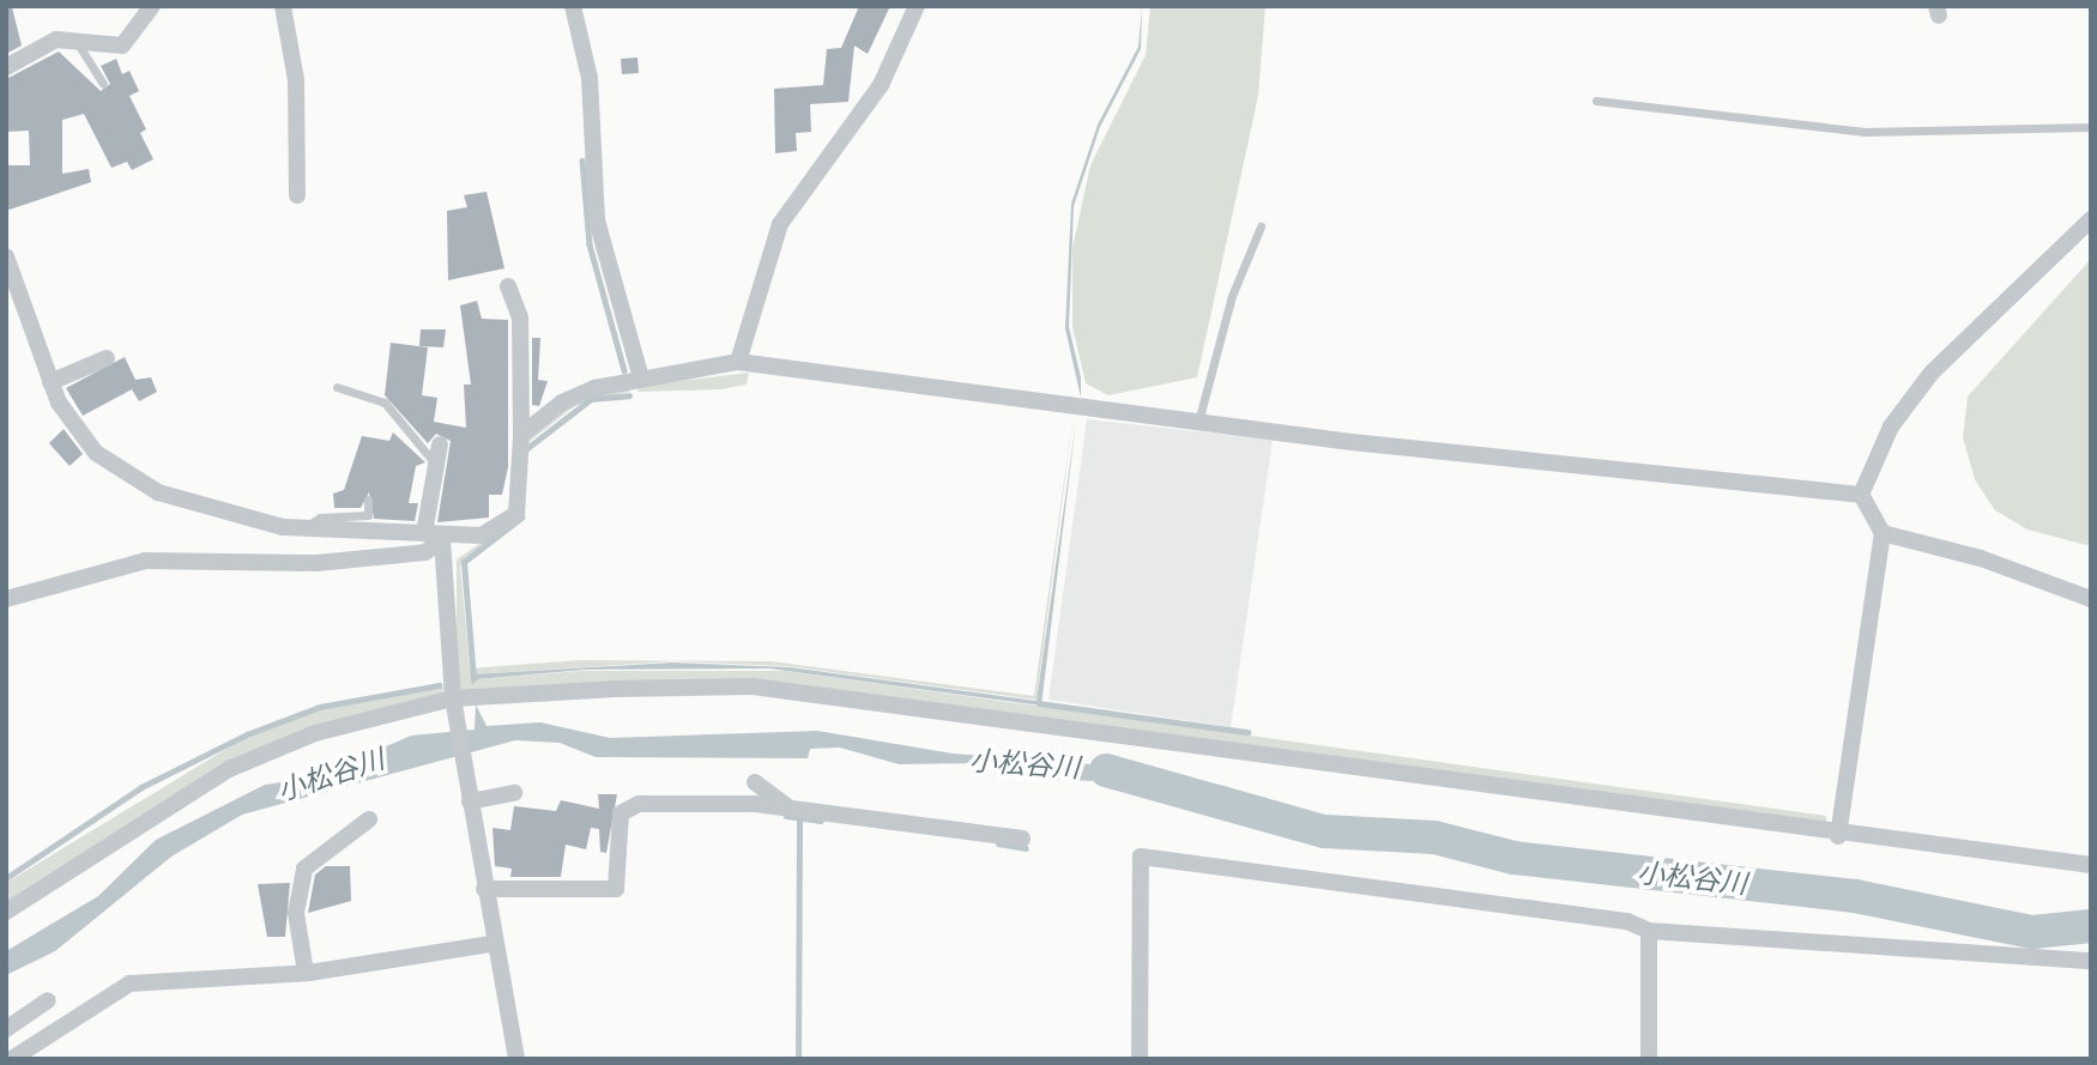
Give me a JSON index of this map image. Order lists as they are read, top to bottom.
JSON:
{
  "water": ["小松谷川"]
}
